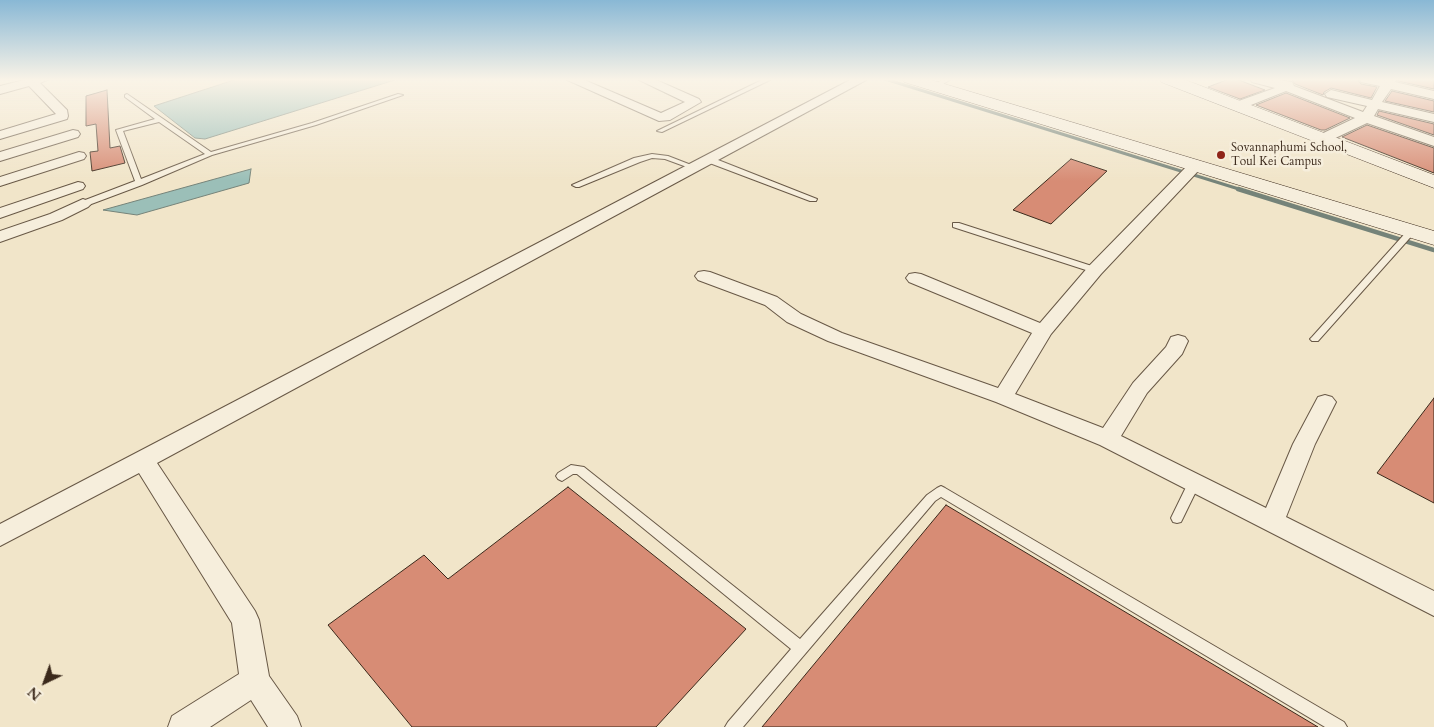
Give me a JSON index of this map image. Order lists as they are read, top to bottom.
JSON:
{
  "places": ["Sovannaphumi School, Toul Kei Campus"],
  "north": "bottom left"
}
